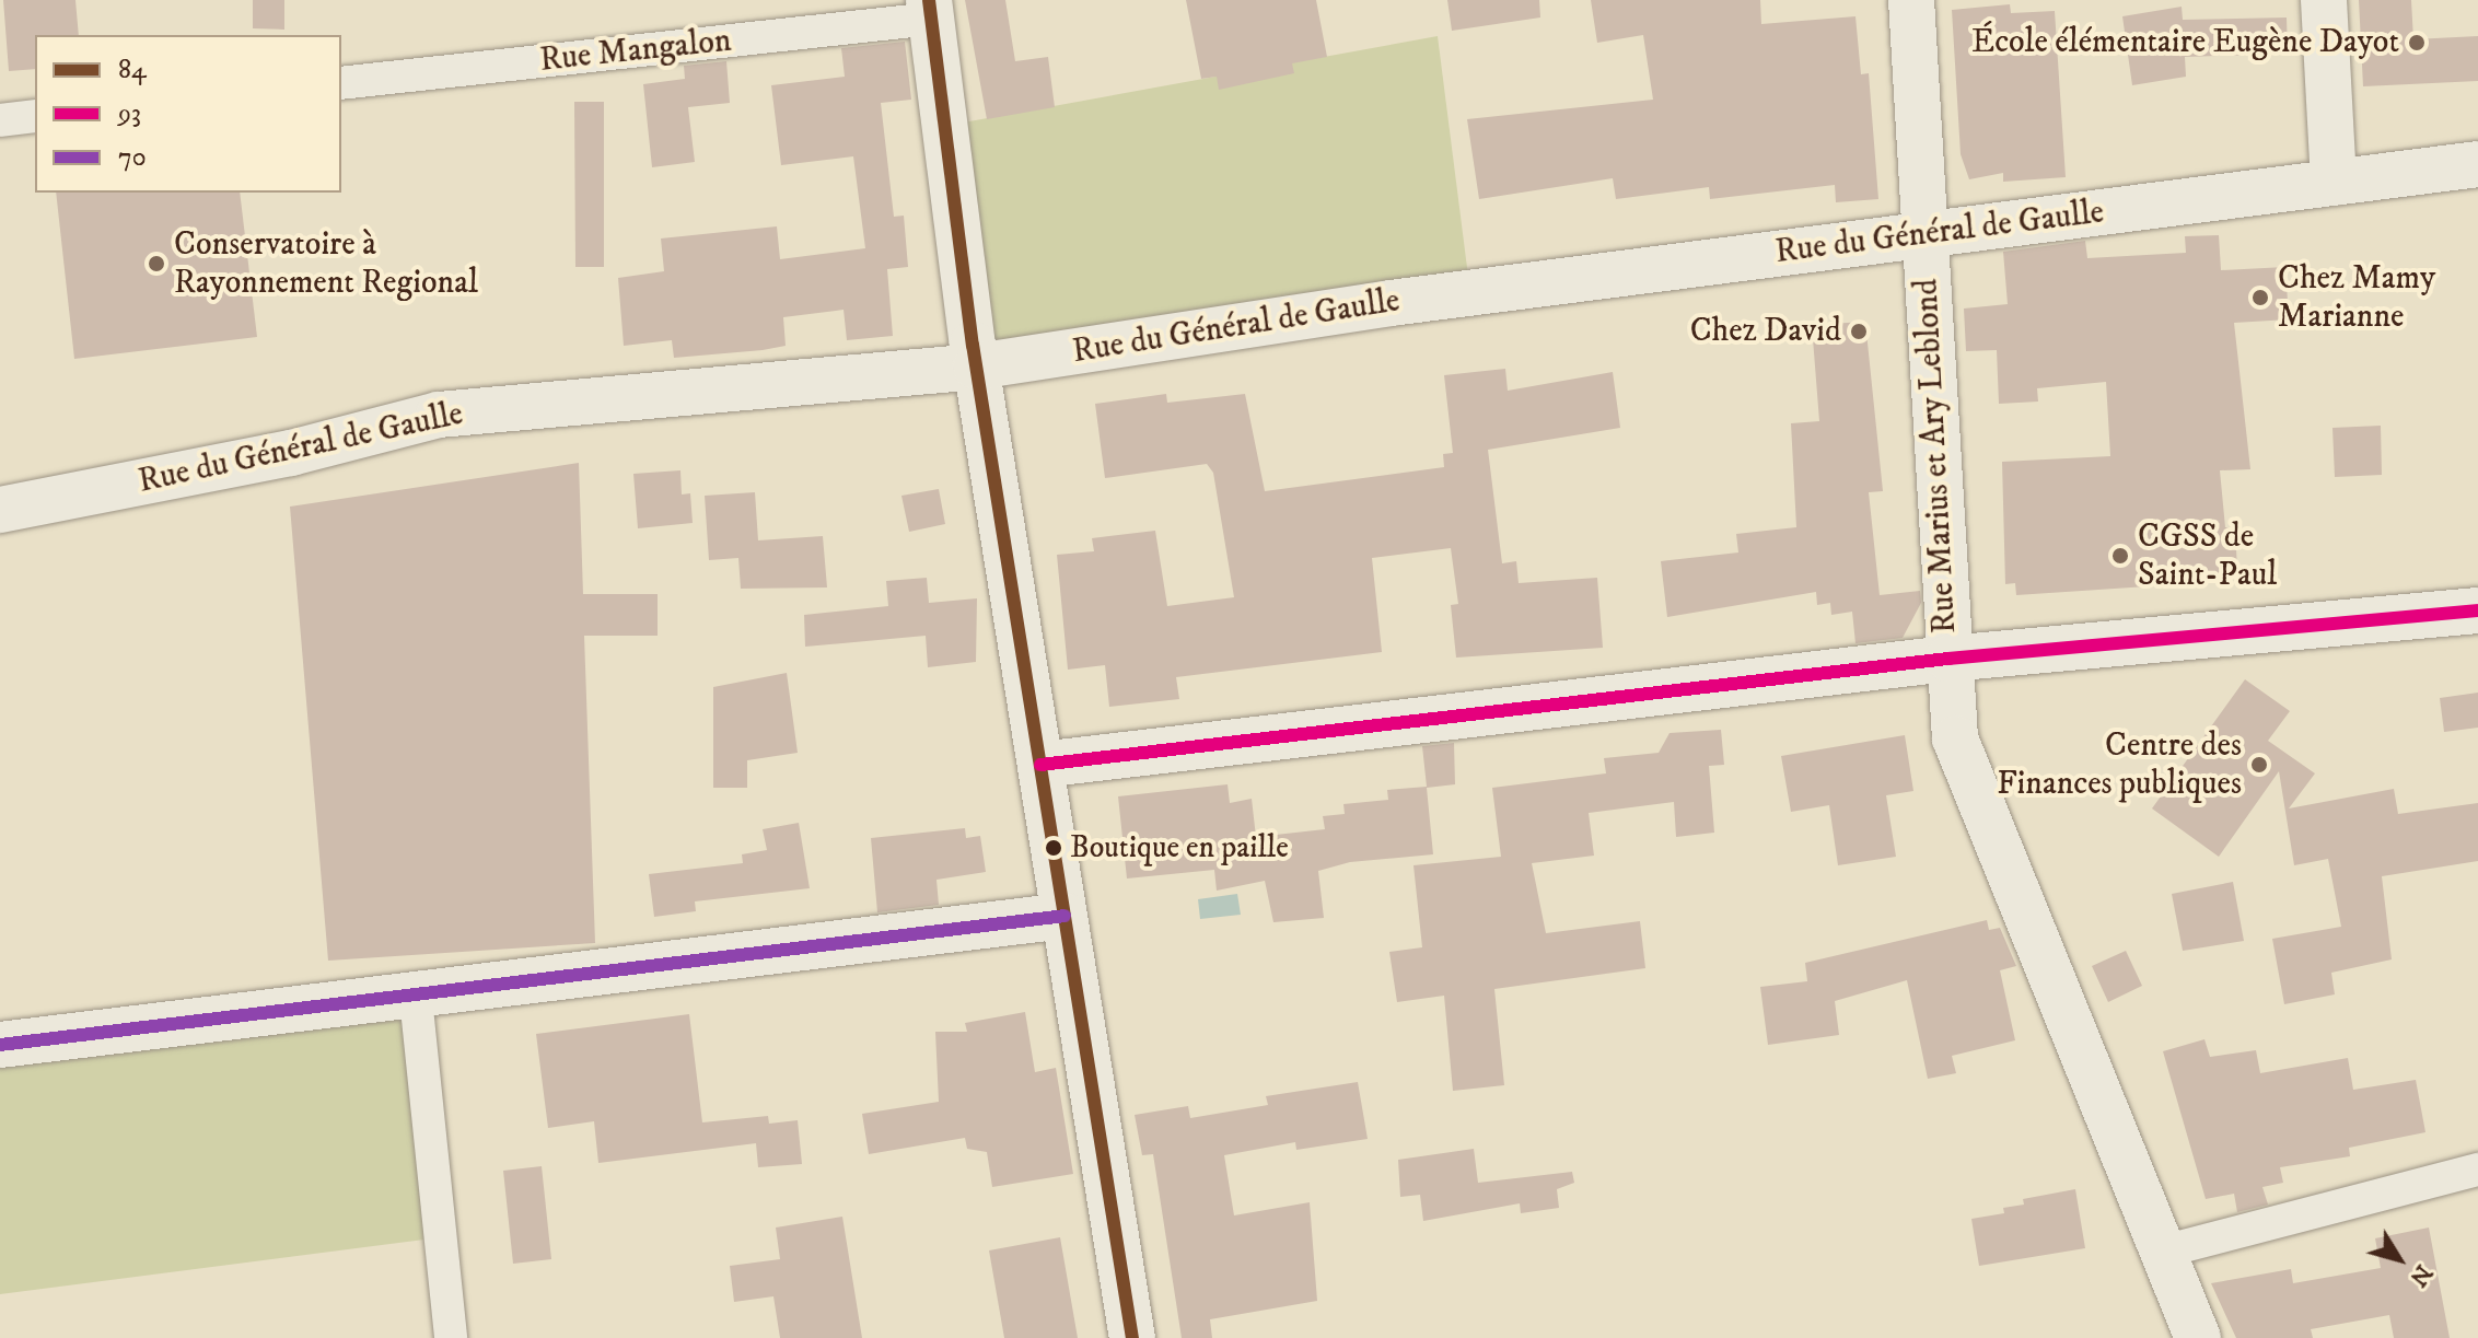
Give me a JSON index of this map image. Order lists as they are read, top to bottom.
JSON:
{
  "streets": {
    "street": ["Rue Mangalon", "Rue du Général de Gaulle", "Rue Marius et Ary Leblond"]
  },
  "crossings": [
    ["Rue du Général de Gaulle", "Rue Marius et Ary Leblond"]
  ],
  "places": [
    "École élémentaire Eugène Dayot",
    "Conservatoire à Rayonnement Regional",
    "Chez Mamy Marianne",
    "Chez David",
    "CGSS de Saint-Paul",
    "Centre des Finances publiques",
    "Boutique en paille"
  ],
  "lines": ["transit line 84", "transit line 93", "transit line 70"],
  "legend": ["84", "93", "70"],
  "north": "bottom right"
}
